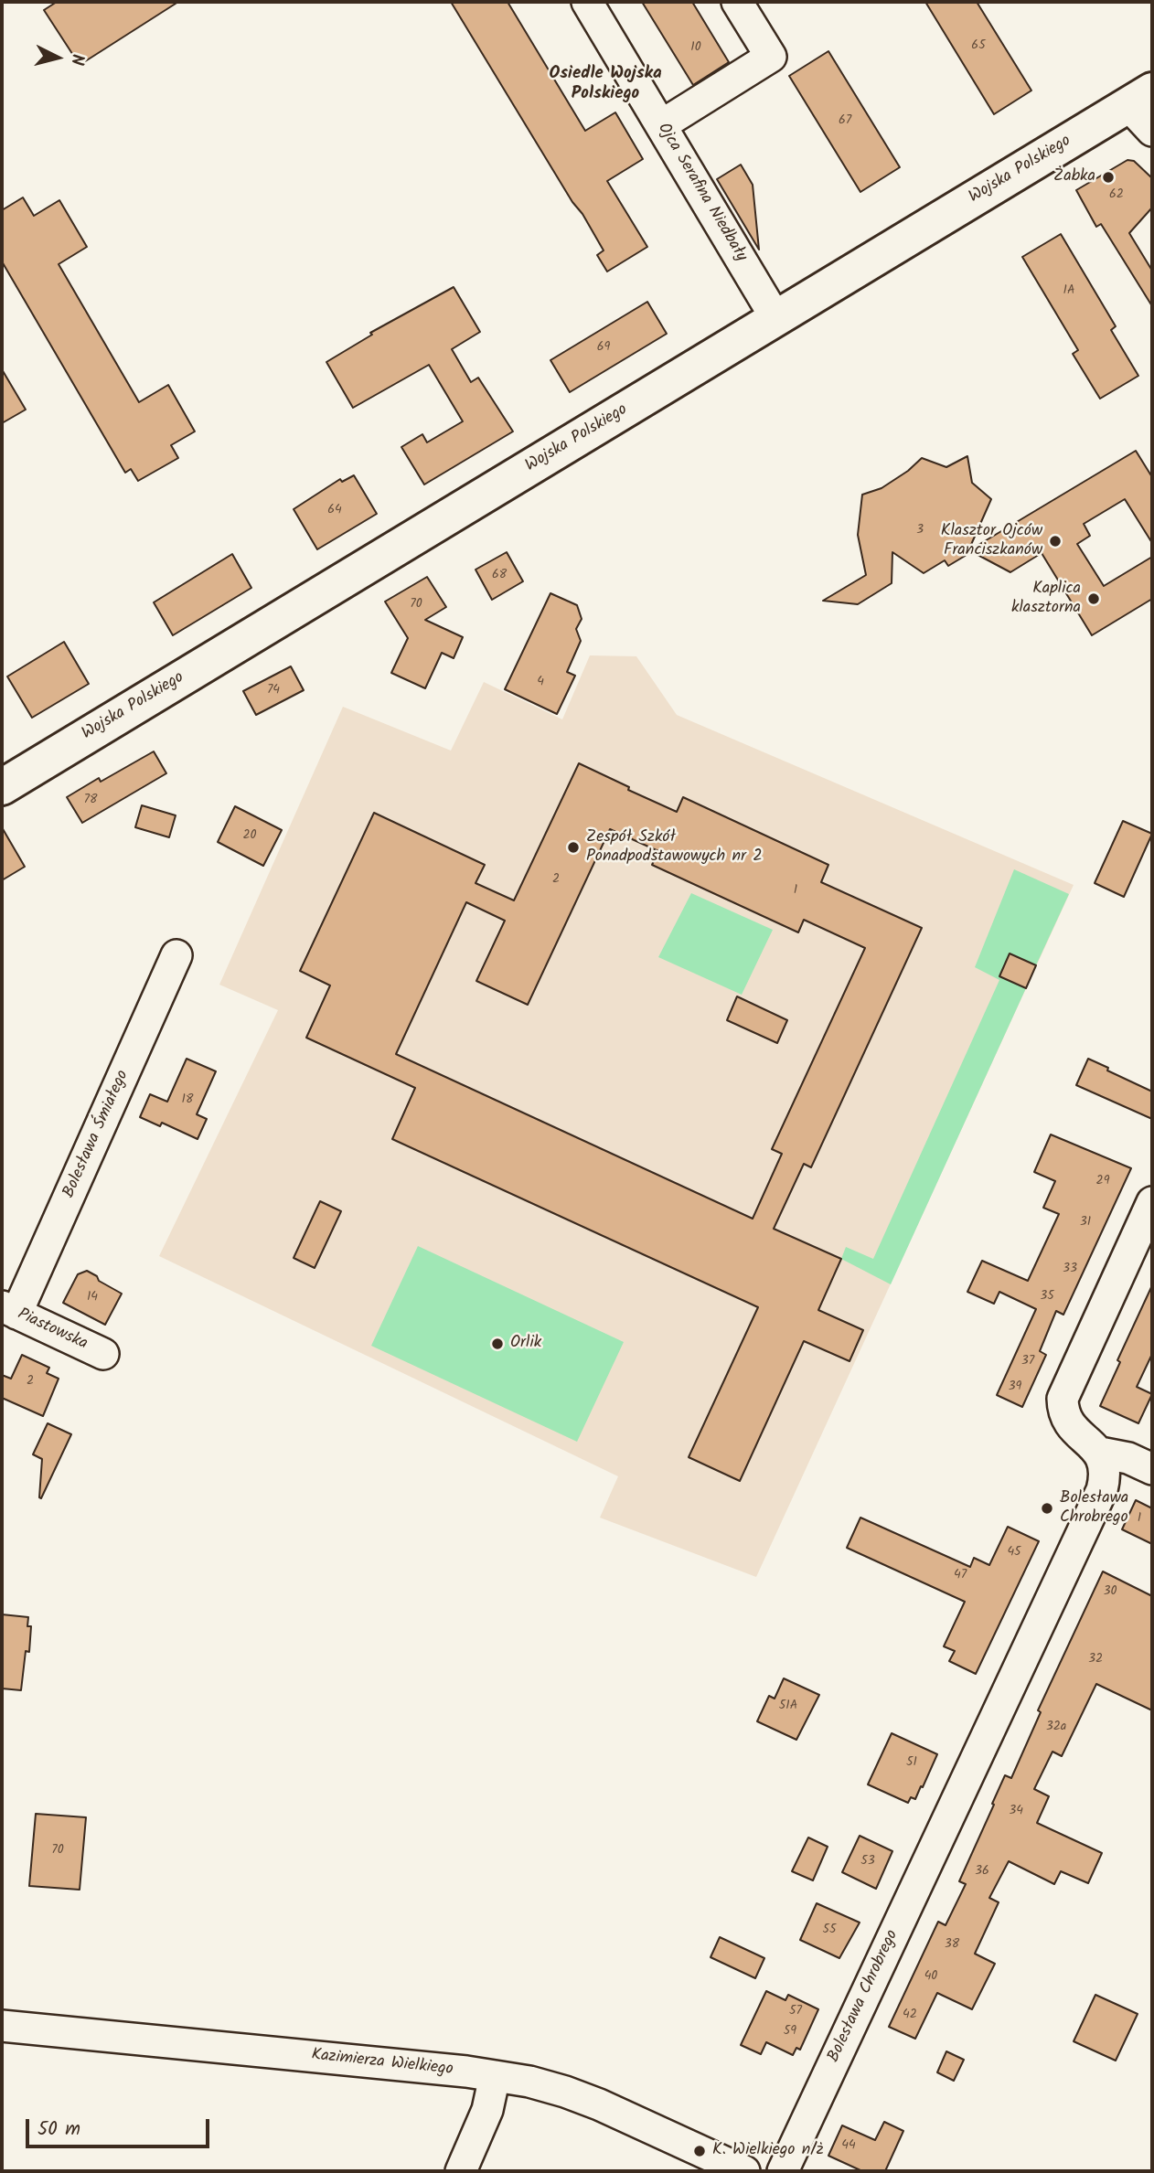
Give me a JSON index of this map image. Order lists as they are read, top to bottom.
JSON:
{
  "streets": {
    "main road": ["Wojska Polskiego"],
    "street": [
      "Ojca Serafina Niedbały",
      "Bolesława Śmiałego",
      "Piastowska",
      "Bolesława Chrobrego",
      "Kazimierza Wielkiego"
    ]
  },
  "crossings": [
    ["Wojska Polskiego", "Ojca Serafina Niedbały"],
    ["Bolesława Śmiałego", "Piastowska"]
  ],
  "districts": ["Osiedle Wojska Polskiego"],
  "places": [
    "Żabka",
    "Klasztor Ojców Franciszkanów",
    "Kaplica klasztorna",
    "Zespół Szkół Ponadpodstawowych nr 2",
    "Orlik",
    "Bolesława Chrobrego",
    "K. Wielkiego n/ż"
  ],
  "house_numbers": [
    "65",
    "10",
    "67",
    "62",
    "1A",
    "69",
    "64",
    "3",
    "68",
    "70",
    "4",
    "74",
    "78",
    "20",
    "2",
    "1",
    "18",
    "29",
    "31",
    "33",
    "35",
    "14",
    "37",
    "2",
    "39",
    "1",
    "45",
    "47",
    "30",
    "32",
    "51A",
    "32a",
    "51",
    "34",
    "70",
    "53",
    "36",
    "55",
    "38",
    "40",
    "57",
    "42",
    "59",
    "44"
  ],
  "scale_bar": "50 m",
  "north": "right"
}
